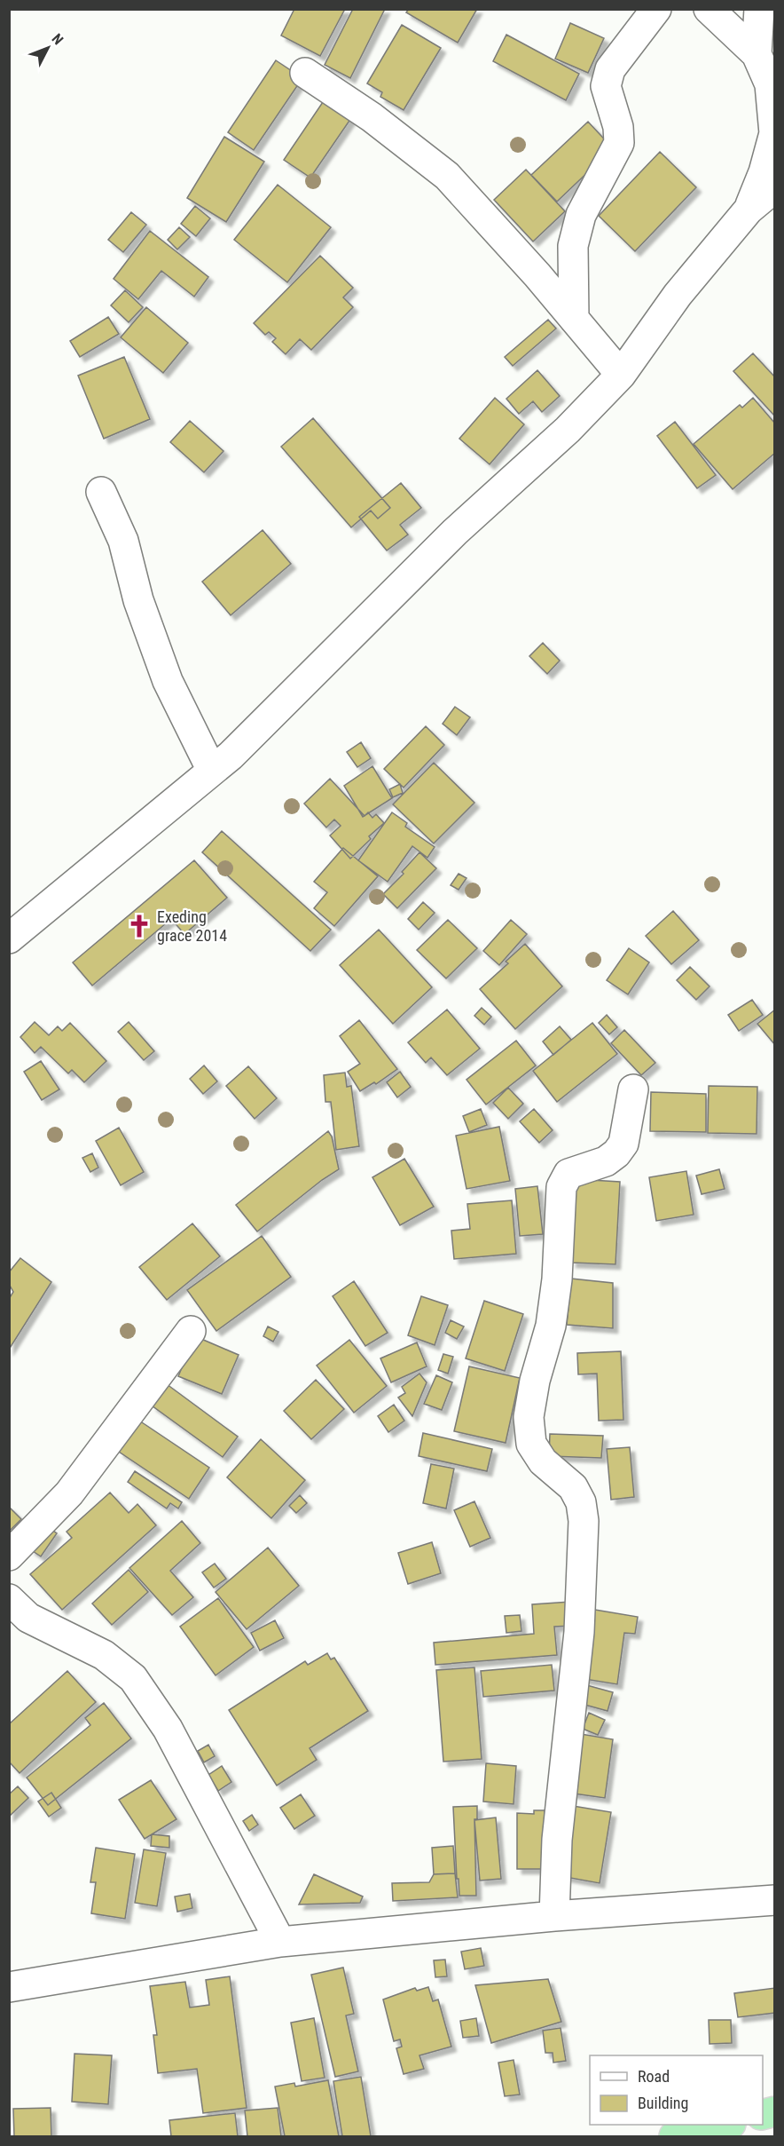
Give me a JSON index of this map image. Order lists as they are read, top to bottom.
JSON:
{
  "places": {
    "church": ["Exeding grace 2014"]
  },
  "legend": ["Road", "Building"],
  "north": "top right"
}
